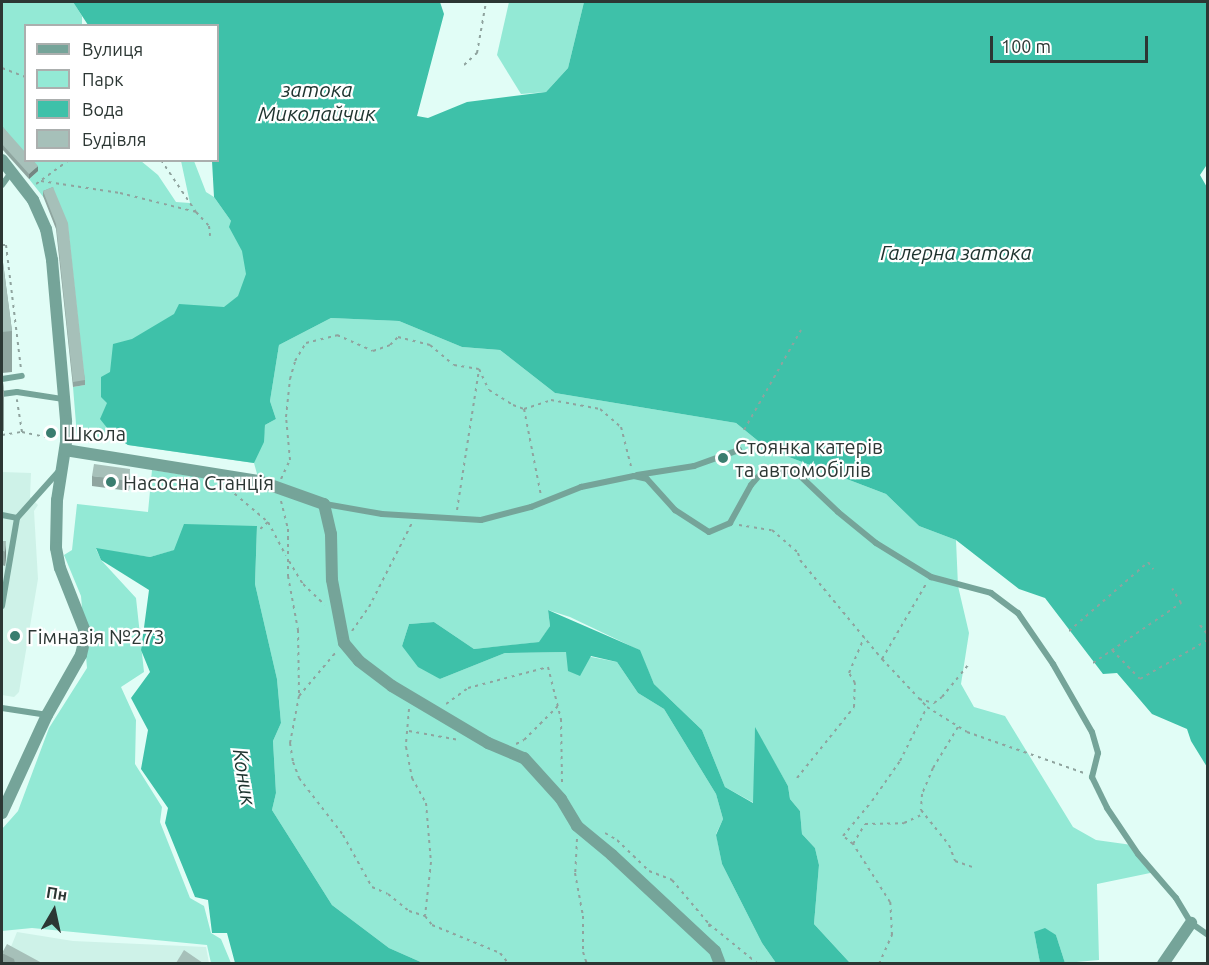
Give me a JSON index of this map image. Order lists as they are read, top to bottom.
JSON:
{
  "water": ["затока Миколайчик", "Галерна затока", "Коник"],
  "places": [
    "Школа",
    "Стоянка катерів та автомобілів",
    "Насосна Станція",
    "Гімназія №273"
  ],
  "legend": [
    "Вулиця",
    "Парк",
    "Вода",
    "Будівля"
  ],
  "scale_bar": "100 m",
  "north": "top"
}
